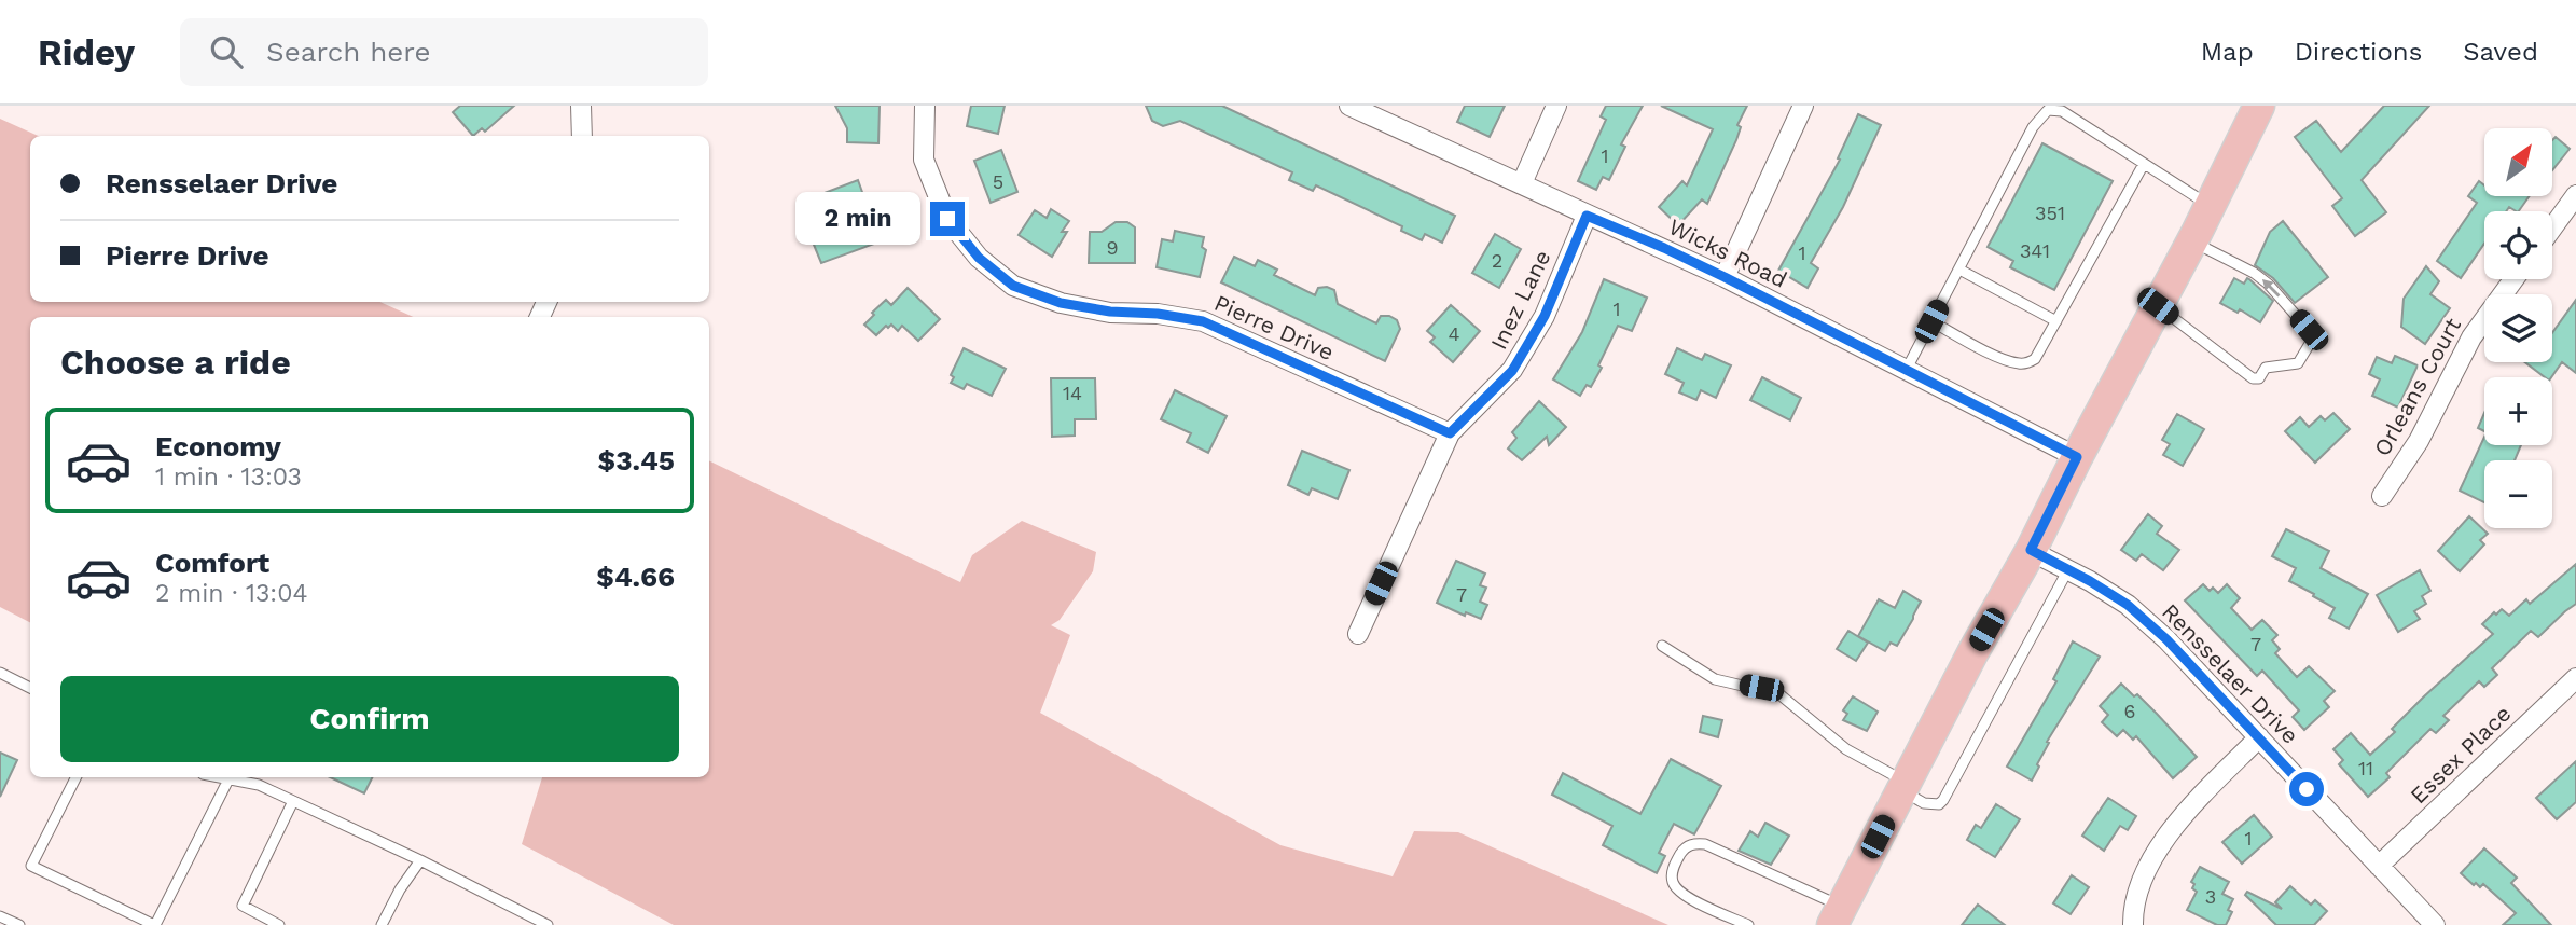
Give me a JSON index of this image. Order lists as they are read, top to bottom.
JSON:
{
  "streets": {
    "street": [
      "Wicks Road",
      "Inez Lane",
      "Pierre Drive",
      "Orleans Court",
      "Rensselaer Drive",
      "Essex Place"
    ]
  },
  "crossings": [
    ["Wicks Road", "Inez Lane"],
    ["Inez Lane", "Pierre Drive"],
    ["Rensselaer Drive", "Essex Place"]
  ],
  "house_numbers": [
    "1",
    "5",
    "351",
    "9",
    "341",
    "1",
    "2",
    "1",
    "4",
    "14",
    "7",
    "7",
    "6",
    "11",
    "1",
    "3"
  ],
  "north": "top right",
  "page": {
    "header": "Ridey",
    "search": "Search here",
    "nav": ["Map", "Directions", "Saved"],
    "map_buttons": ["+", "−"],
    "banner": ["Rensselaer Drive", "Pierre Drive"],
    "bubble": "2 min",
    "heading": "Choose a ride",
    "list": [
      {
        "name": "Economy",
        "note": "1 min · 13:03",
        "value": "$3.45"
      },
      {
        "name": "Comfort",
        "note": "2 min · 13:04",
        "value": "$4.66"
      }
    ],
    "buttons": "Confirm"
  }
}
